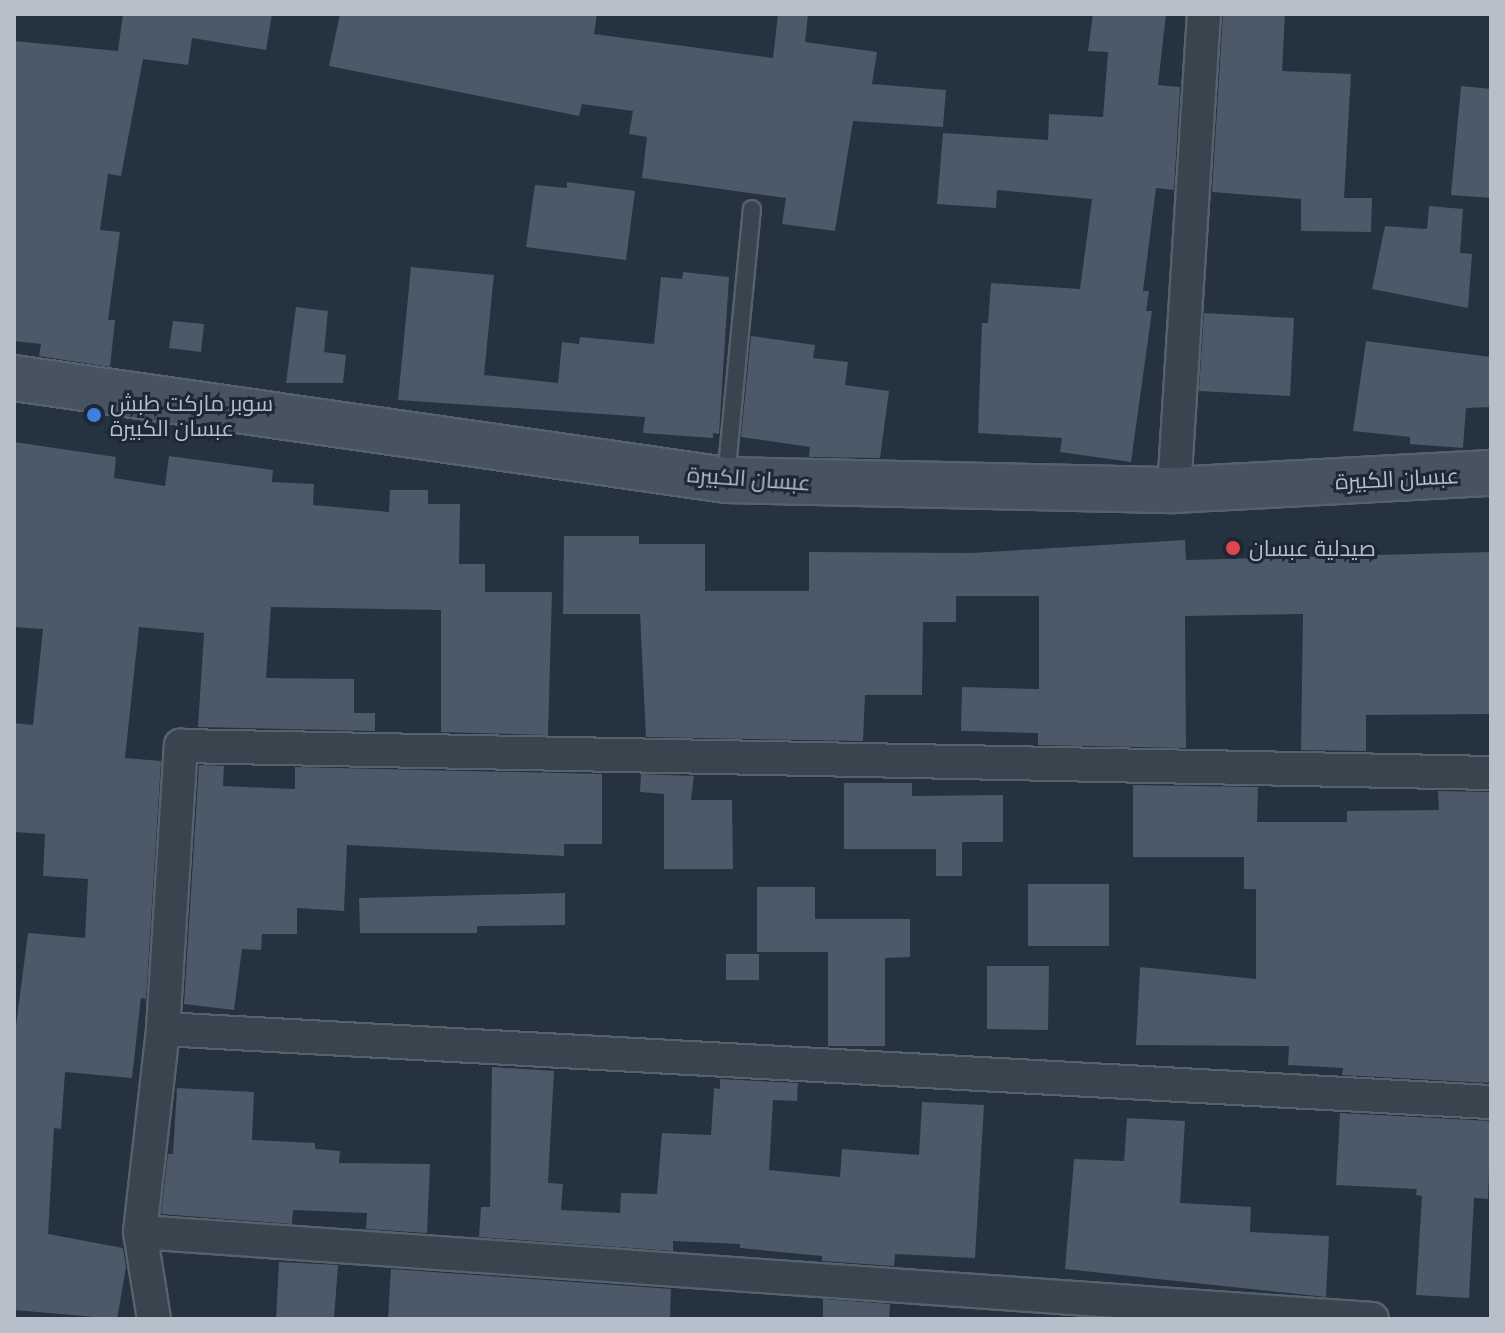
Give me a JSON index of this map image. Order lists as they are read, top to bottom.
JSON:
{
  "streets": {
    "main road": ["عبسان الكبيرة"]
  },
  "places": ["سوبر ماركت طبش عبسان الكبيرة", "صيدلية عبسان"]
}
